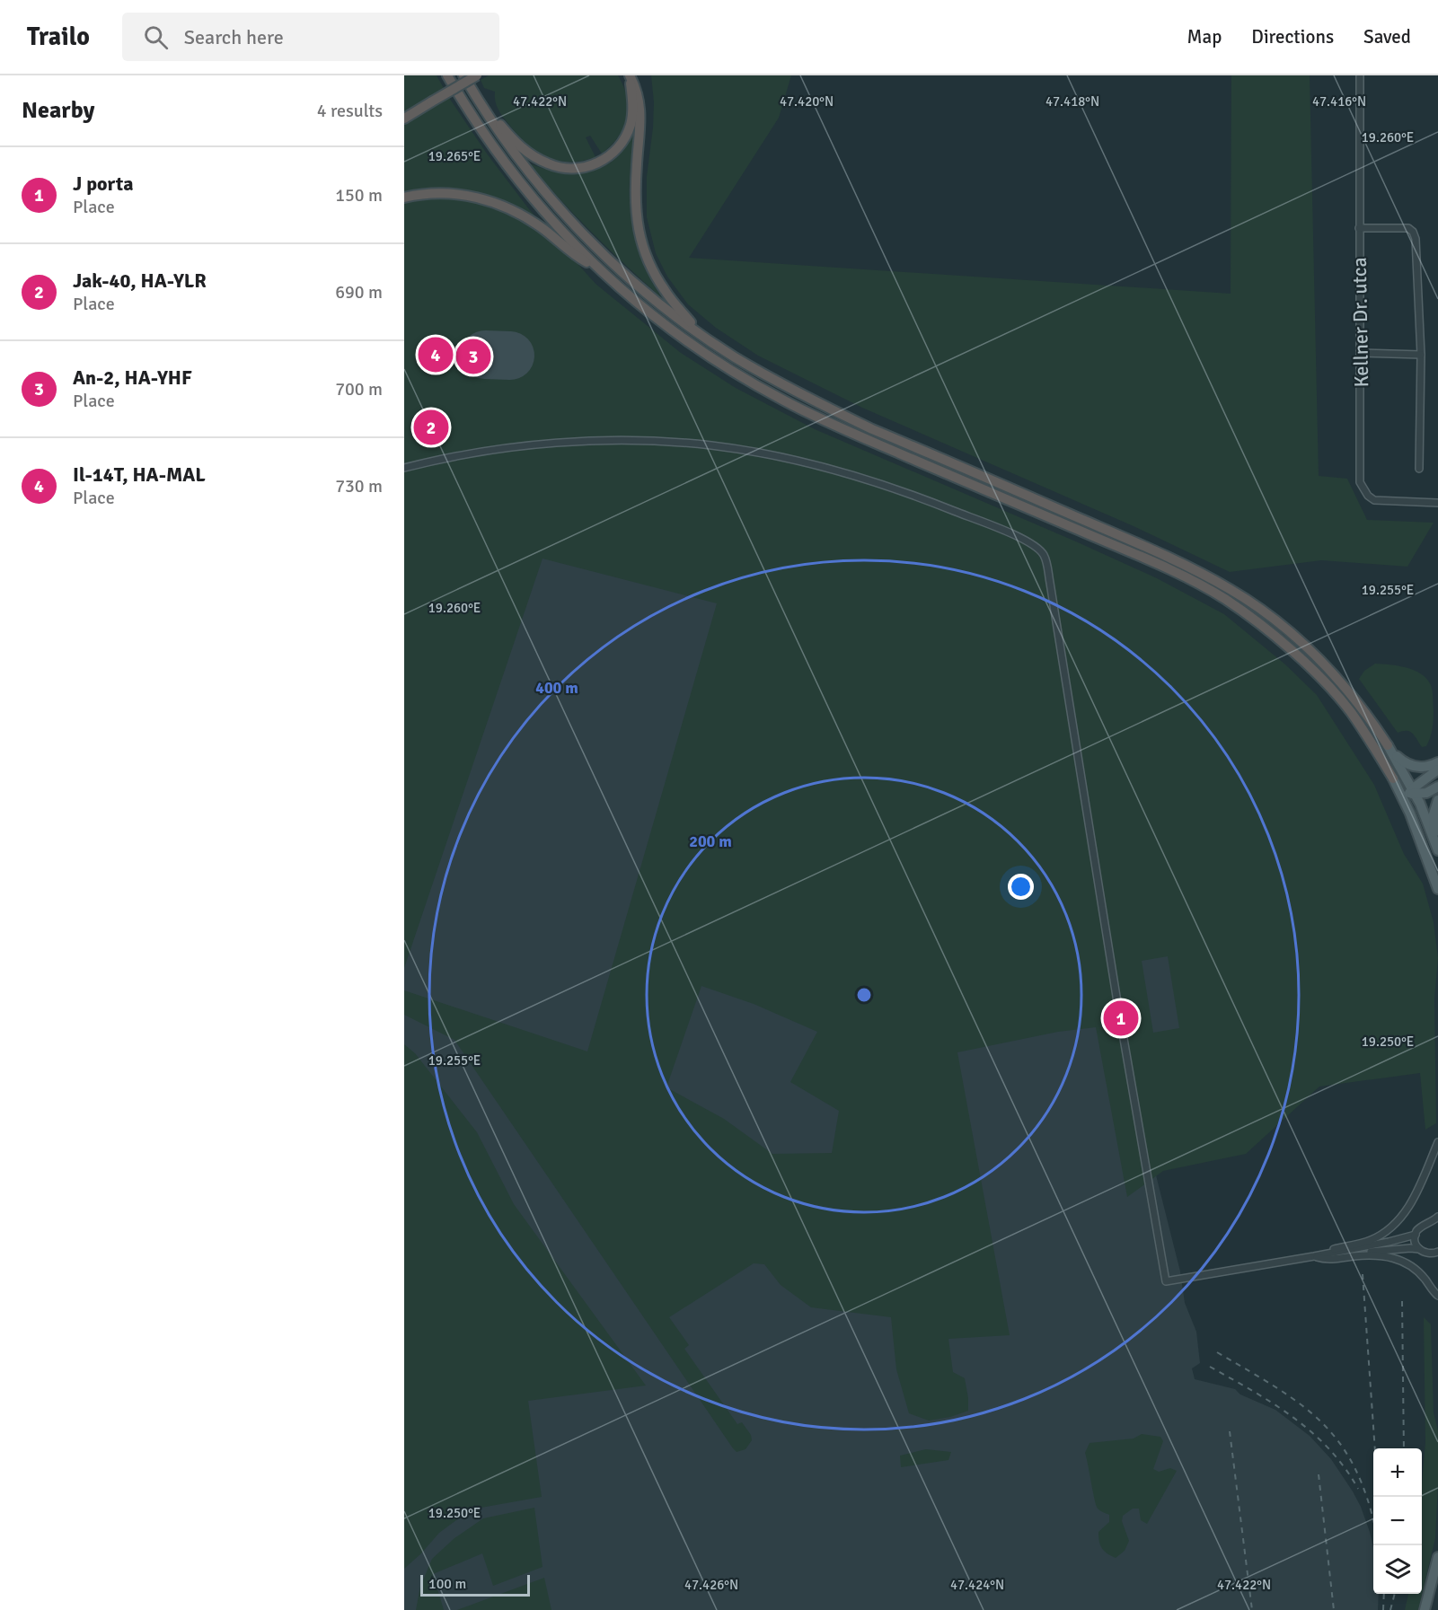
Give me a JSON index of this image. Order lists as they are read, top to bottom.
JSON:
{
  "streets": {
    "street": ["Kellner Dr. utca"]
  },
  "scale_bar": "100 m",
  "page": {
    "header": "Trailo",
    "search": "Search here",
    "nav": ["Map", "Directions", "Saved"],
    "heading": ["Nearby", "4 results"],
    "list": [
      {
        "mark": "1",
        "name": "J porta",
        "note": "Place",
        "value": "150 m"
      },
      {
        "mark": "2",
        "name": "Jak-40, HA-YLR",
        "note": "Place",
        "value": "690 m"
      },
      {
        "mark": "3",
        "name": "An-2, HA-YHF",
        "note": "Place",
        "value": "700 m"
      },
      {
        "mark": "4",
        "name": "Il-14T, HA-MAL",
        "note": "Place",
        "value": "730 m"
      }
    ],
    "pins": [
      "4",
      "3",
      "2",
      "1"
    ],
    "map_buttons": ["+", "−"],
    "scale": "100 m"
  },
  "coordinates": [
    "47.418°N",
    "47.416°N",
    "47.422°N",
    "47.420°N",
    "19.260°E",
    "19.265°E",
    "19.255°E",
    "19.250°E",
    "47.426°N",
    "47.424°N"
  ],
  "rings": ["400 m", "200 m"]
}
